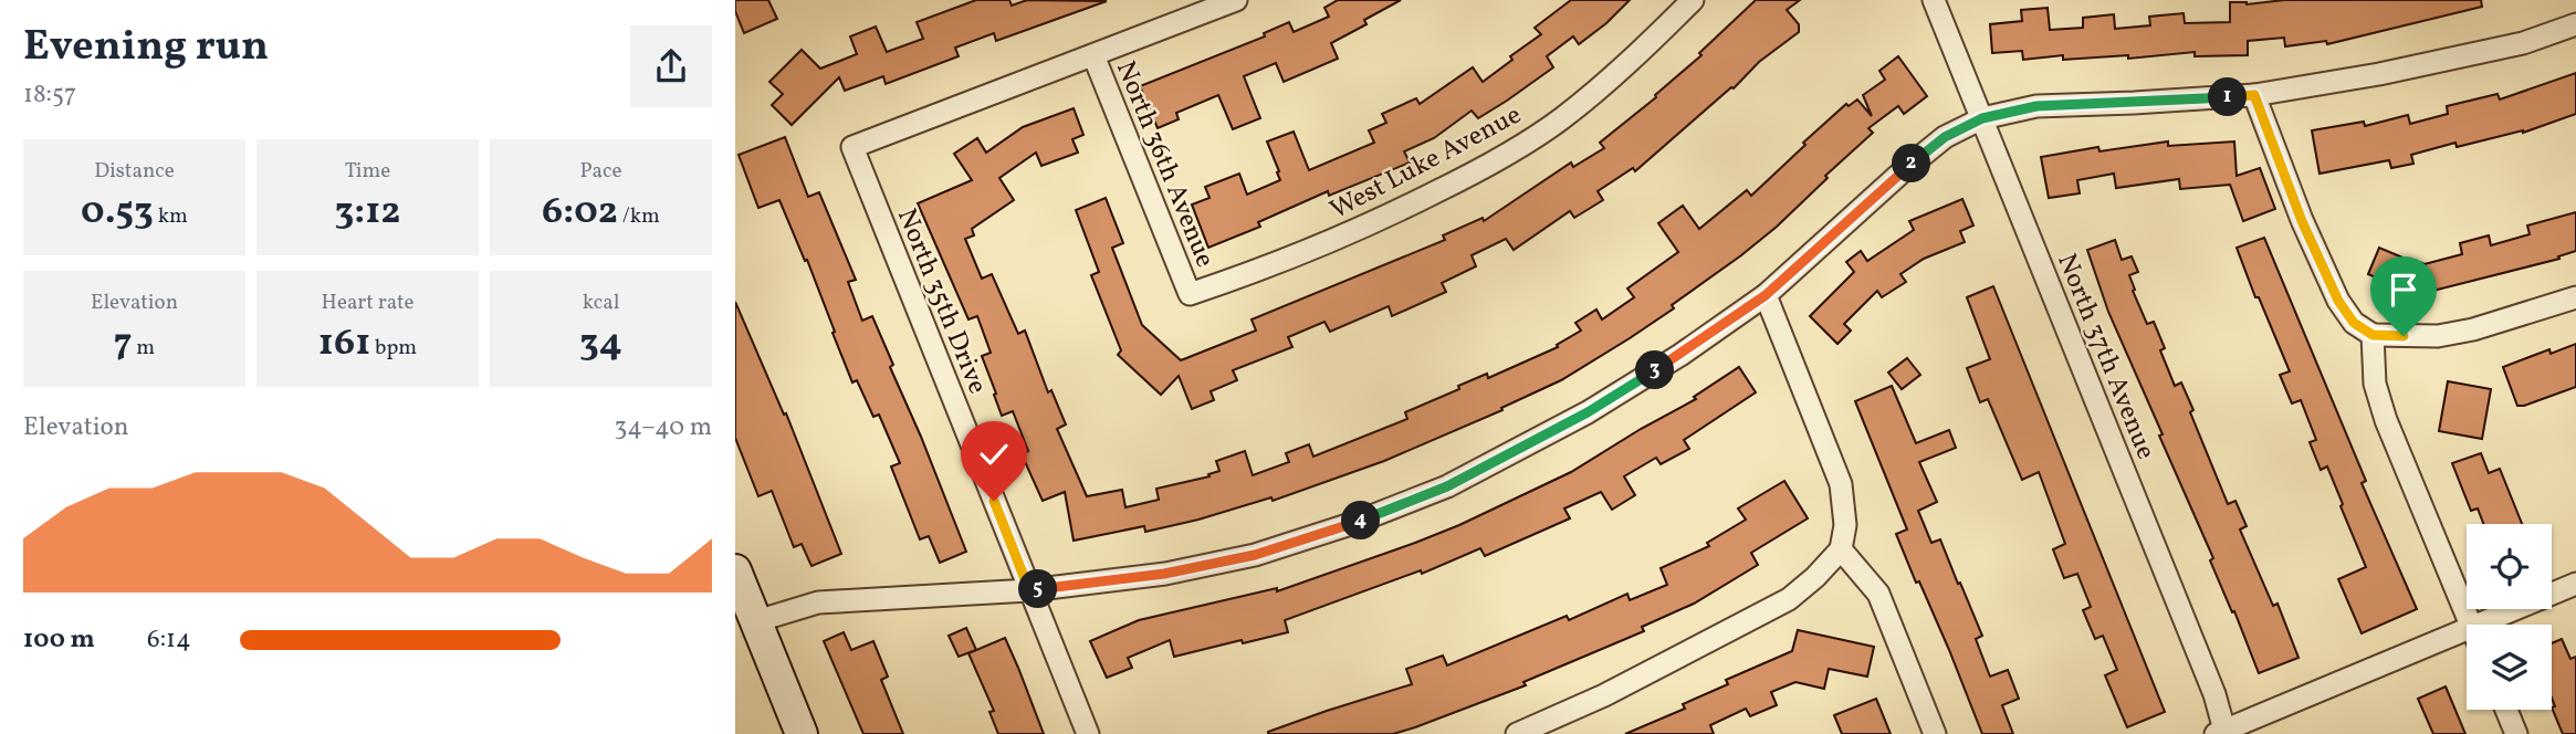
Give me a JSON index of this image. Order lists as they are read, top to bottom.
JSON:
{
  "streets": {
    "street": [
      "West Luke Avenue",
      "North 36th Avenue",
      "North 35th Drive",
      "North 37th Avenue"
    ]
  },
  "crossings": [
    ["West Luke Avenue", "North 36th Avenue"],
    ["North 36th Avenue", "North 35th Drive"]
  ],
  "page": {
    "heading": ["Evening run", "18:57"],
    "pins": [
      "1",
      "2",
      "3",
      "4",
      "5"
    ],
    "stats": [
      ["Distance", "0.53 km"],
      ["Time", "3:12"],
      ["Pace", "6:02 /km"],
      ["Elevation", "7 m"],
      ["Heart rate", "161 bpm"],
      ["kcal", "34"]
    ],
    "chart": ["Elevation", "34–40 m"],
    "list": [
      {
        "name": "100 m",
        "note": "6:14"
      }
    ]
  }
}
